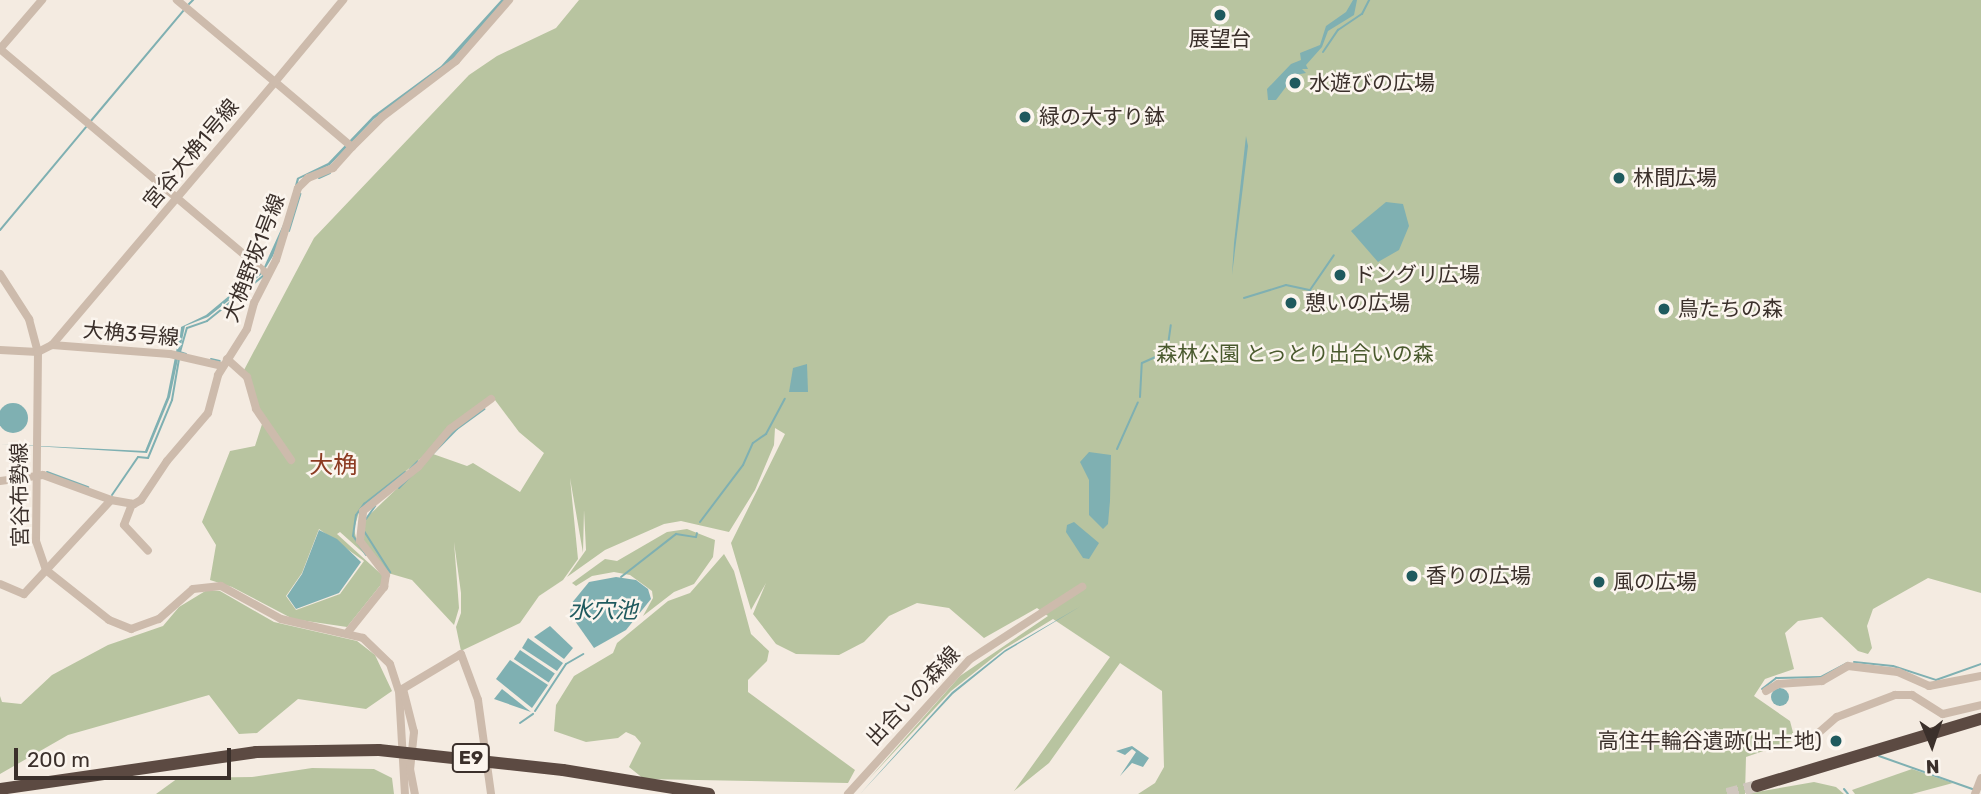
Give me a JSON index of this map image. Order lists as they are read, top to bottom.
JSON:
{
  "streets": {
    "highway": ["E9"],
    "street": [
      "宮谷大桷1号線",
      "大桷野坂1号線",
      "大桷3号線",
      "宮谷布勢線",
      "出合いの森線"
    ]
  },
  "crossings": [
    ["宮谷大桷1号線", "大桷3号線"],
    ["大桷野坂1号線", "大桷3号線"],
    ["大桷3号線", "宮谷布勢線"]
  ],
  "districts": ["大桷"],
  "water": ["水穴池"],
  "parks": ["森林公園 とっとり出合いの森"],
  "places": [
    "展望台",
    "水遊びの広場",
    "緑の大すり鉢",
    "林間広場",
    "ドングリ広場",
    "憩いの広場",
    "鳥たちの森",
    "香りの広場",
    "風の広場",
    "高住牛輪谷遺跡(出土地)"
  ],
  "scale_bar": "200 m",
  "north": "bottom"
}
